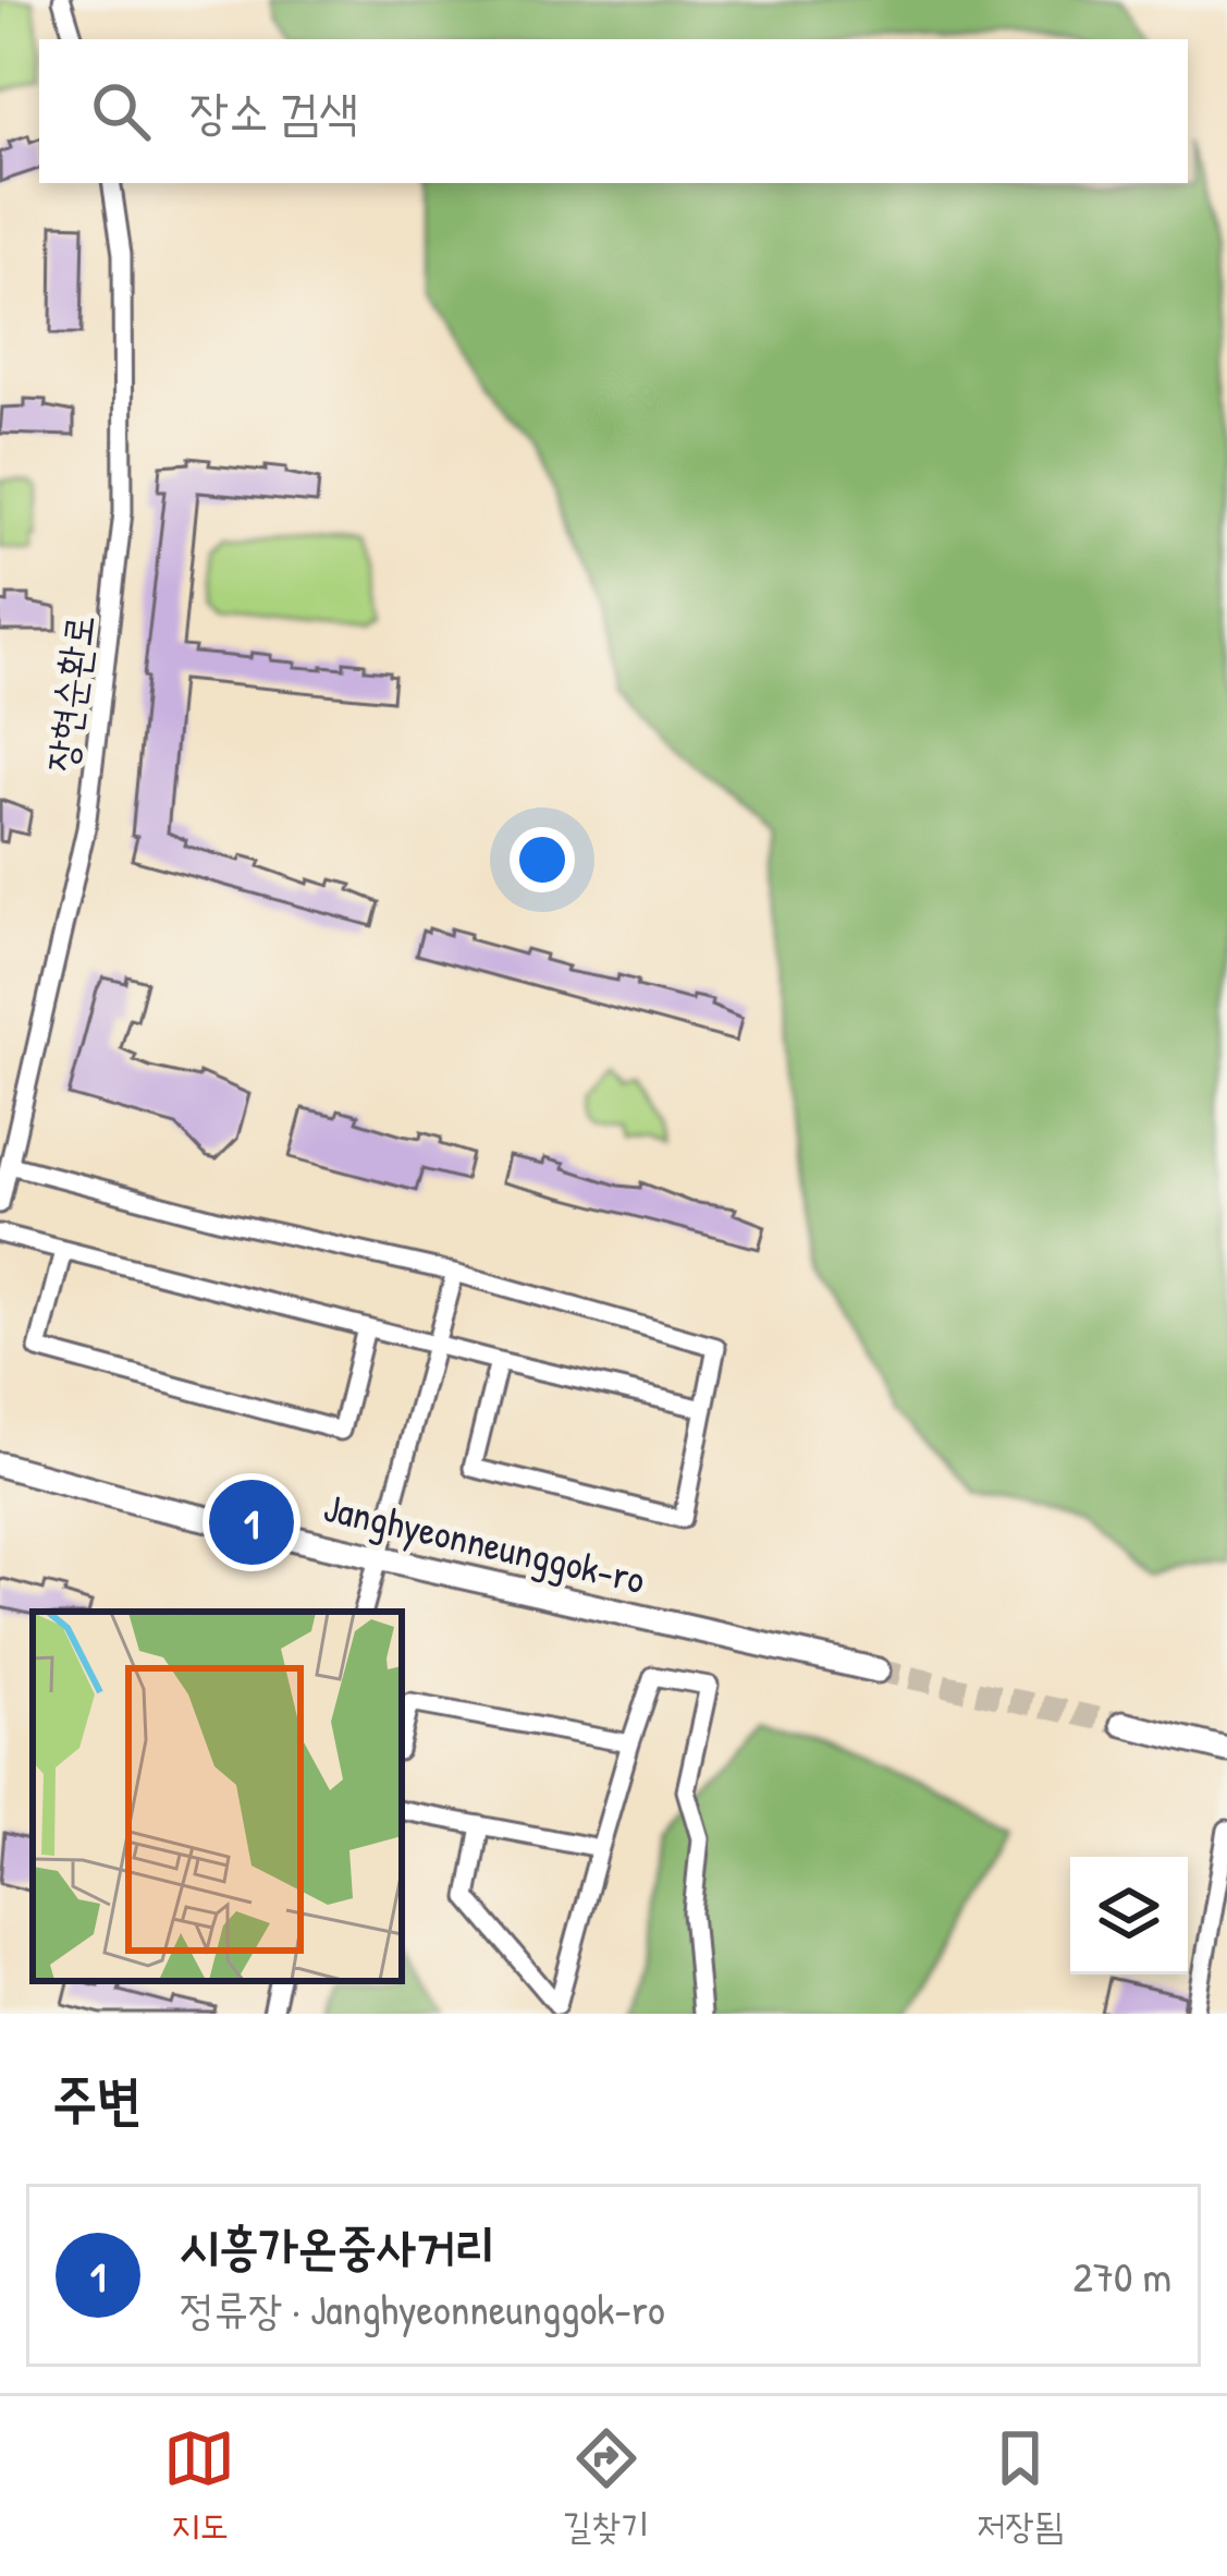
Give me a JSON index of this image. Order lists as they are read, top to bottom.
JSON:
{
  "streets": {
    "main road": ["Janghyeonneunggok-ro"],
    "street": ["장현순환로"]
  },
  "page": {
    "search": "장소 검색",
    "pins": "1",
    "heading": "주변",
    "list": [
      {
        "mark": "1",
        "name": "시흥가온중사거리",
        "note": "정류장 · Janghyeonneunggok-ro",
        "value": "270 m"
      }
    ],
    "nav": ["지도", "길찾기", "저장됨"]
  }
}
